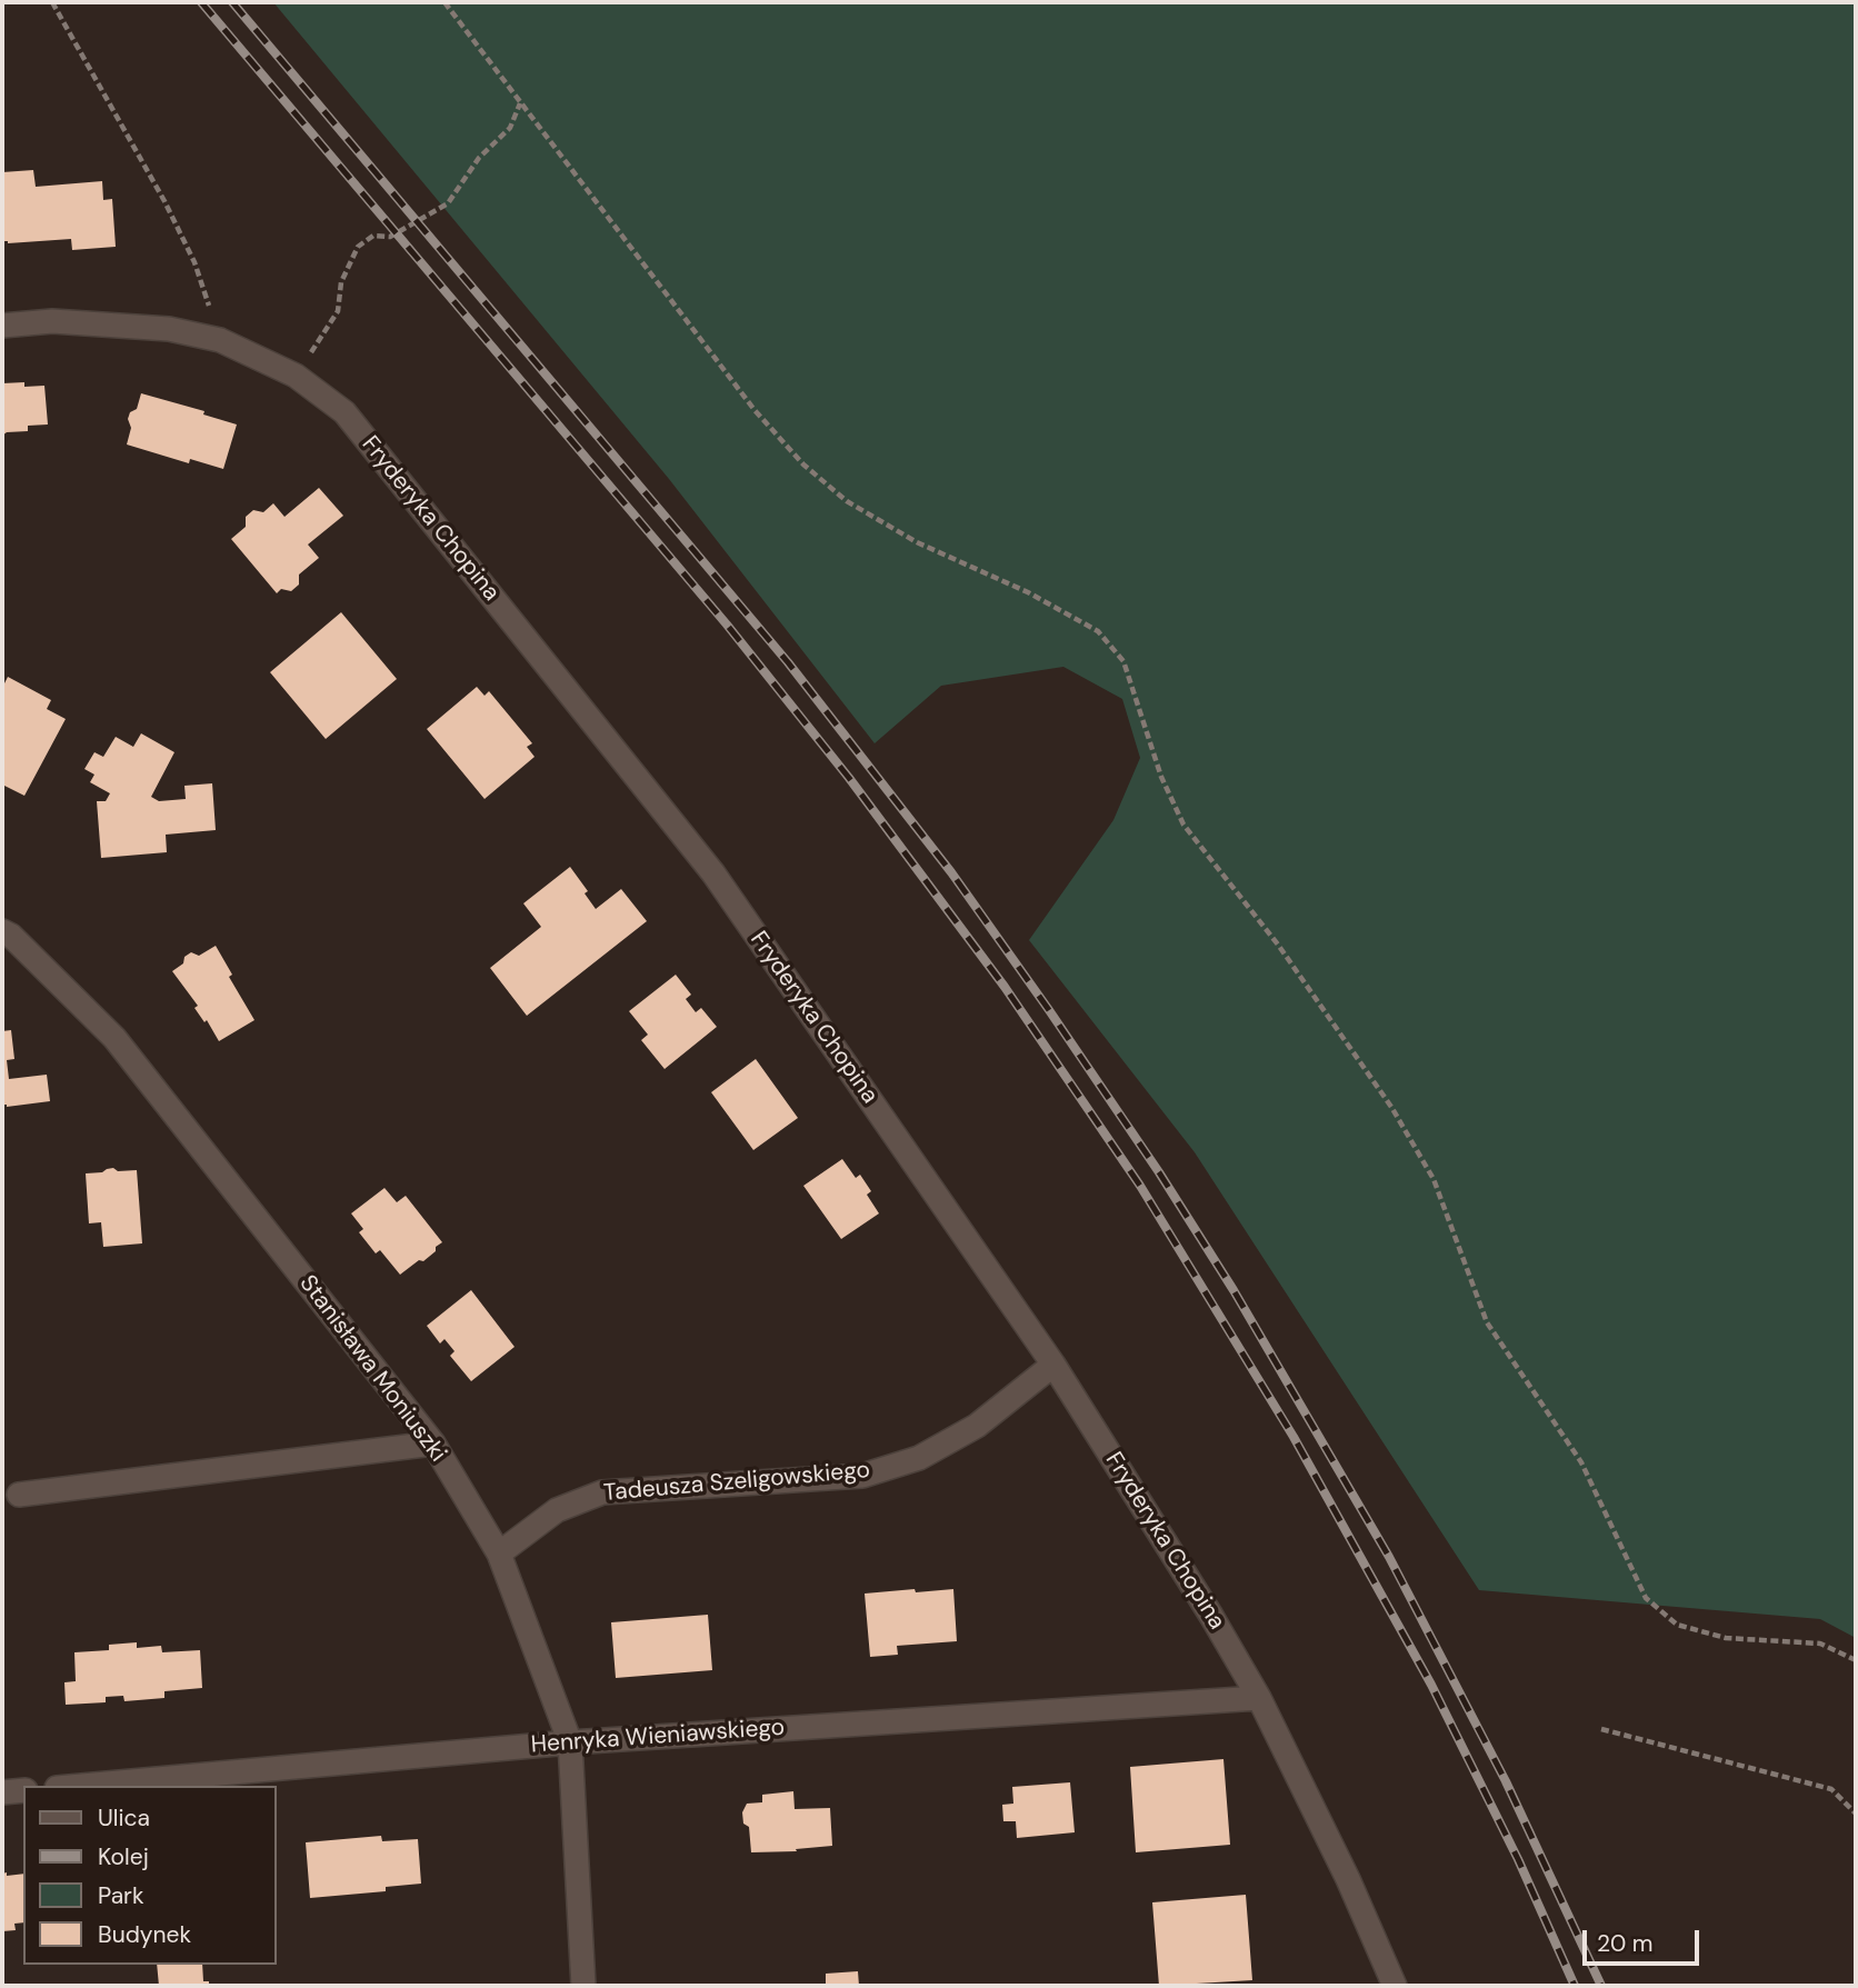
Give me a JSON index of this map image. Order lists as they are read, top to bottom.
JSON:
{
  "streets": {
    "street": [
      "Fryderyka Chopina",
      "Stanisława Moniuszki",
      "Tadeusza Szeligowskiego",
      "Henryka Wieniawskiego"
    ]
  },
  "crossings": [
    ["Fryderyka Chopina", "Tadeusza Szeligowskiego"],
    ["Fryderyka Chopina", "Henryka Wieniawskiego"],
    ["Stanisława Moniuszki", "Tadeusza Szeligowskiego"],
    ["Stanisława Moniuszki", "Henryka Wieniawskiego"]
  ],
  "legend": [
    "Ulica",
    "Kolej",
    "Park",
    "Budynek"
  ],
  "scale_bar": "20 m"
}
